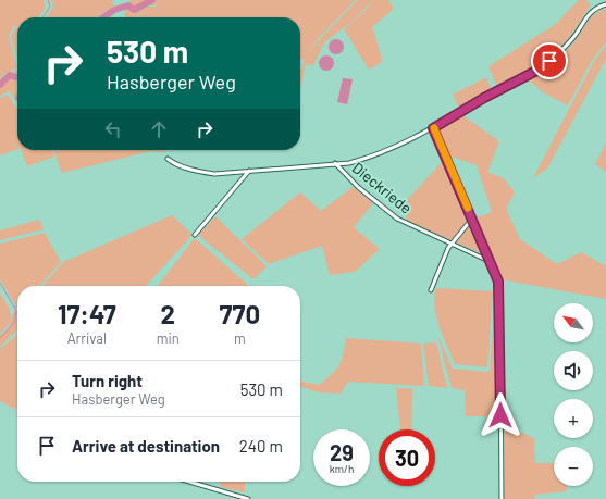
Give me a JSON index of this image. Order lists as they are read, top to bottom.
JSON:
{
  "streets": {
    "street": ["Dieckriede"]
  },
  "north": "top left",
  "page": {
    "turn": ["530 m", "Hasberger Weg"],
    "eta": [
      "17:47",
      "Arrival",
      "2",
      "min",
      "770",
      "m"
    ],
    "map_buttons": ["+", "−"],
    "list": [
      {
        "name": "Turn right",
        "note": "Hasberger Weg",
        "value": "530 m"
      },
      {
        "name": "Arrive at destination",
        "value": "240 m"
      }
    ],
    "speed": "29 km/h",
    "limit": "30"
  }
}
